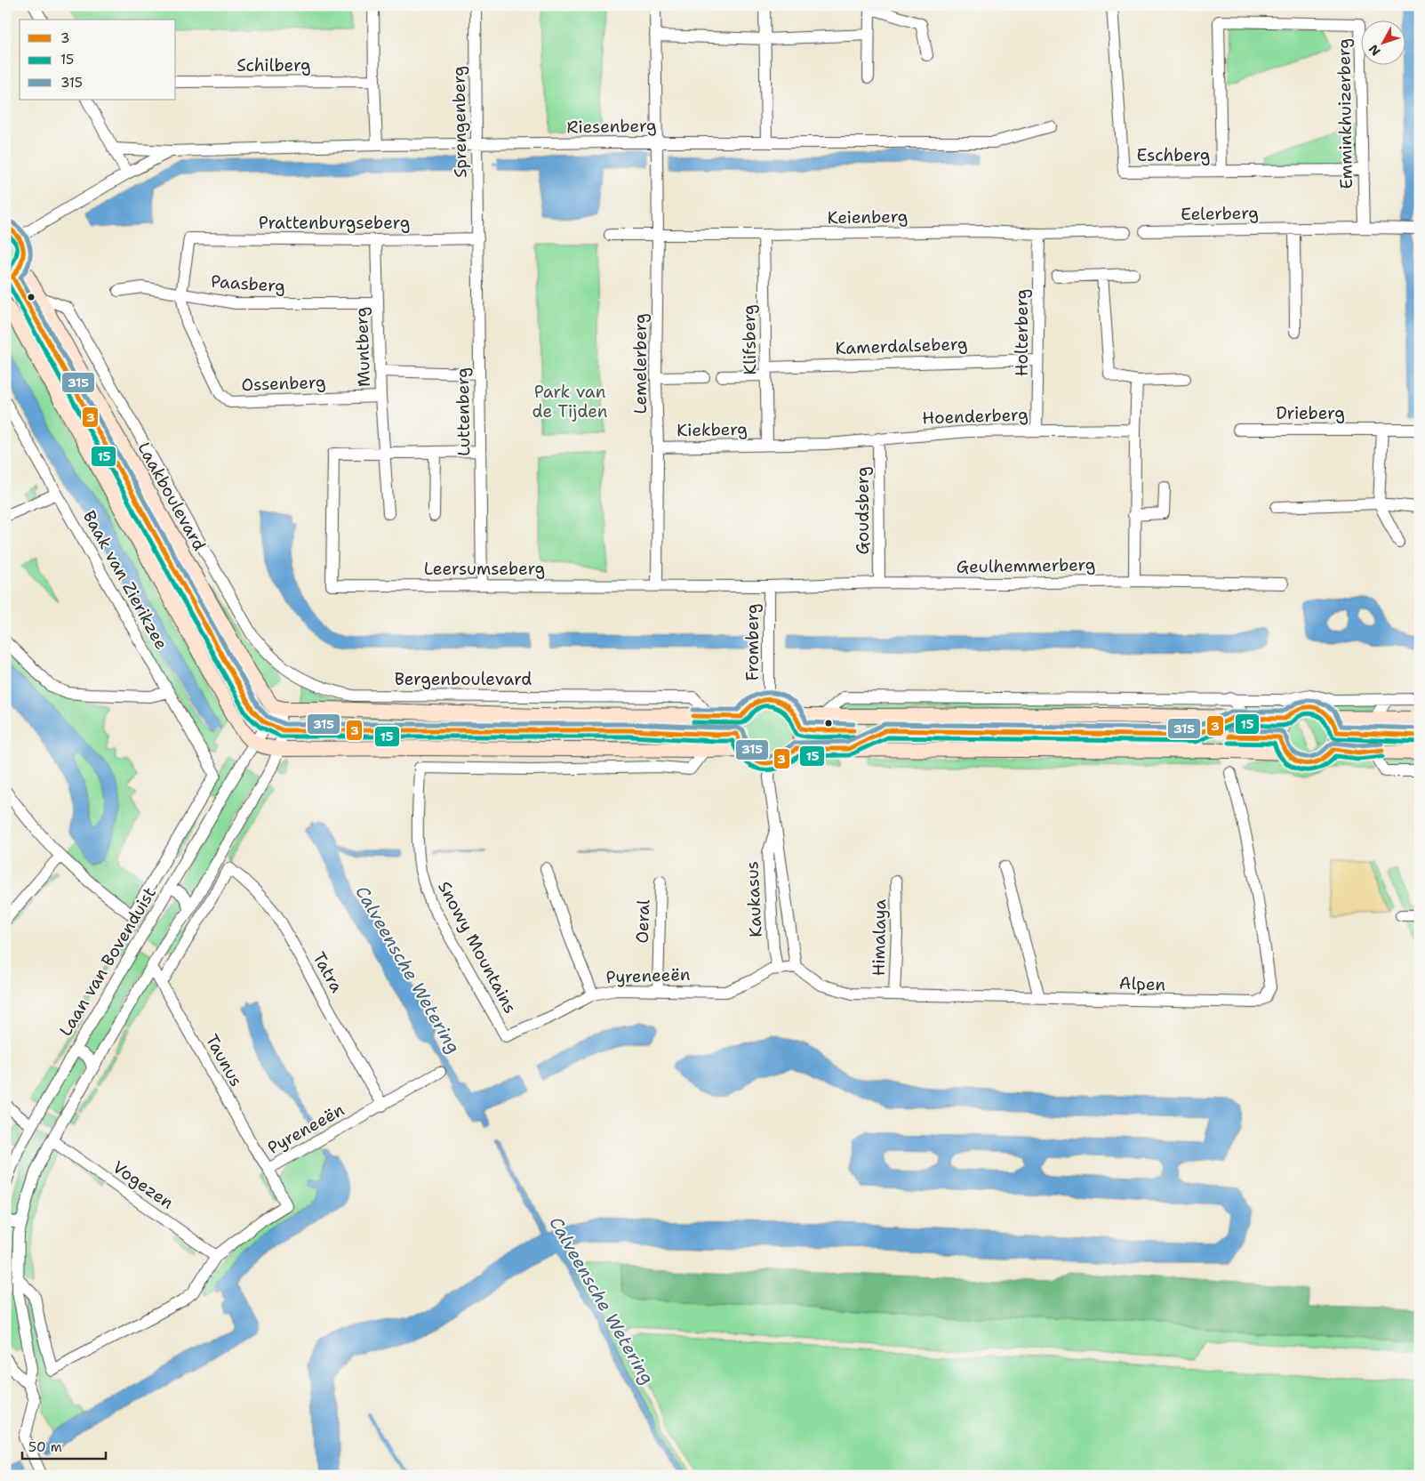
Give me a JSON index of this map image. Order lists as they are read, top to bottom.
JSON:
{
  "streets": {
    "main road": ["Laakboulevard", "Bergenboulevard"],
    "street": [
      "Schilberg",
      "Emminkhuizerberg",
      "Sprengenberg",
      "Riesenberg",
      "Eschberg",
      "Eelerberg",
      "Keienberg",
      "Prattenburgseberg",
      "Paasberg",
      "Holterberg",
      "Klifsberg",
      "Kamerdalseberg",
      "Muntberg",
      "Lemelerberg",
      "Ossenberg",
      "Luttenberg",
      "Drieberg",
      "Hoenderberg",
      "Kiekberg",
      "Goudsberg",
      "Geulhemmerberg",
      "Leersumseberg",
      "Baak van Zierikzee",
      "Fromberg",
      "Kaukasus",
      "Oeral",
      "Himalaya",
      "Snowy Mountains",
      "Laan van Bovenduist",
      "Tatra",
      "Pyreneeën",
      "Alpen",
      "Taunus",
      "Vogezen"
    ]
  },
  "crossings": [
    ["Emminkhuizerberg", "Eschberg"],
    ["Emminkhuizerberg", "Eelerberg"],
    ["Sprengenberg", "Riesenberg"],
    ["Sprengenberg", "Prattenburgseberg"],
    ["Sprengenberg", "Luttenberg"],
    ["Riesenberg", "Lemelerberg"],
    ["Keienberg", "Holterberg"],
    ["Keienberg", "Klifsberg"],
    ["Keienberg", "Lemelerberg"],
    ["Prattenburgseberg", "Muntberg"],
    ["Prattenburgseberg", "Ossenberg"],
    ["Prattenburgseberg", "Luttenberg"],
    ["Paasberg", "Muntberg"],
    ["Paasberg", "Ossenberg"],
    ["Holterberg", "Kamerdalseberg"],
    ["Holterberg", "Hoenderberg"],
    ["Klifsberg", "Kamerdalseberg"],
    ["Klifsberg", "Hoenderberg"],
    ["Klifsberg", "Kiekberg"],
    ["Muntberg", "Ossenberg"],
    ["Muntberg", "Leersumseberg"],
    ["Lemelerberg", "Kiekberg"],
    ["Lemelerberg", "Leersumseberg"],
    ["Luttenberg", "Leersumseberg"],
    ["Hoenderberg", "Kiekberg"],
    ["Hoenderberg", "Goudsberg"],
    ["Laakboulevard", "Bergenboulevard"],
    ["Laakboulevard", "Laan van Bovenduist"],
    ["Goudsberg", "Geulhemmerberg"],
    ["Geulhemmerberg", "Leersumseberg"],
    ["Geulhemmerberg", "Fromberg"],
    ["Leersumseberg", "Fromberg"],
    ["Baak van Zierikzee", "Laan van Bovenduist"],
    ["Fromberg", "Bergenboulevard"],
    ["Fromberg", "Kaukasus"],
    ["Bergenboulevard", "Kaukasus"],
    ["Bergenboulevard", "Laan van Bovenduist"],
    ["Kaukasus", "Pyreneeën"],
    ["Kaukasus", "Alpen"],
    ["Oeral", "Pyreneeën"],
    ["Himalaya", "Alpen"],
    ["Snowy Mountains", "Pyreneeën"],
    ["Tatra", "Pyreneeën"],
    ["Tatra", "Taunus"],
    ["Pyreneeën", "Alpen"],
    ["Pyreneeën", "Taunus"],
    ["Pyreneeën", "Vogezen"]
  ],
  "water": ["Calveensche Wetering"],
  "parks": ["Park van de Tijden"],
  "lines": ["transit line 315", "transit line 3", "transit line 15"],
  "legend": ["3", "15", "315"],
  "scale_bar": "50 m",
  "north": "bottom left"
}
